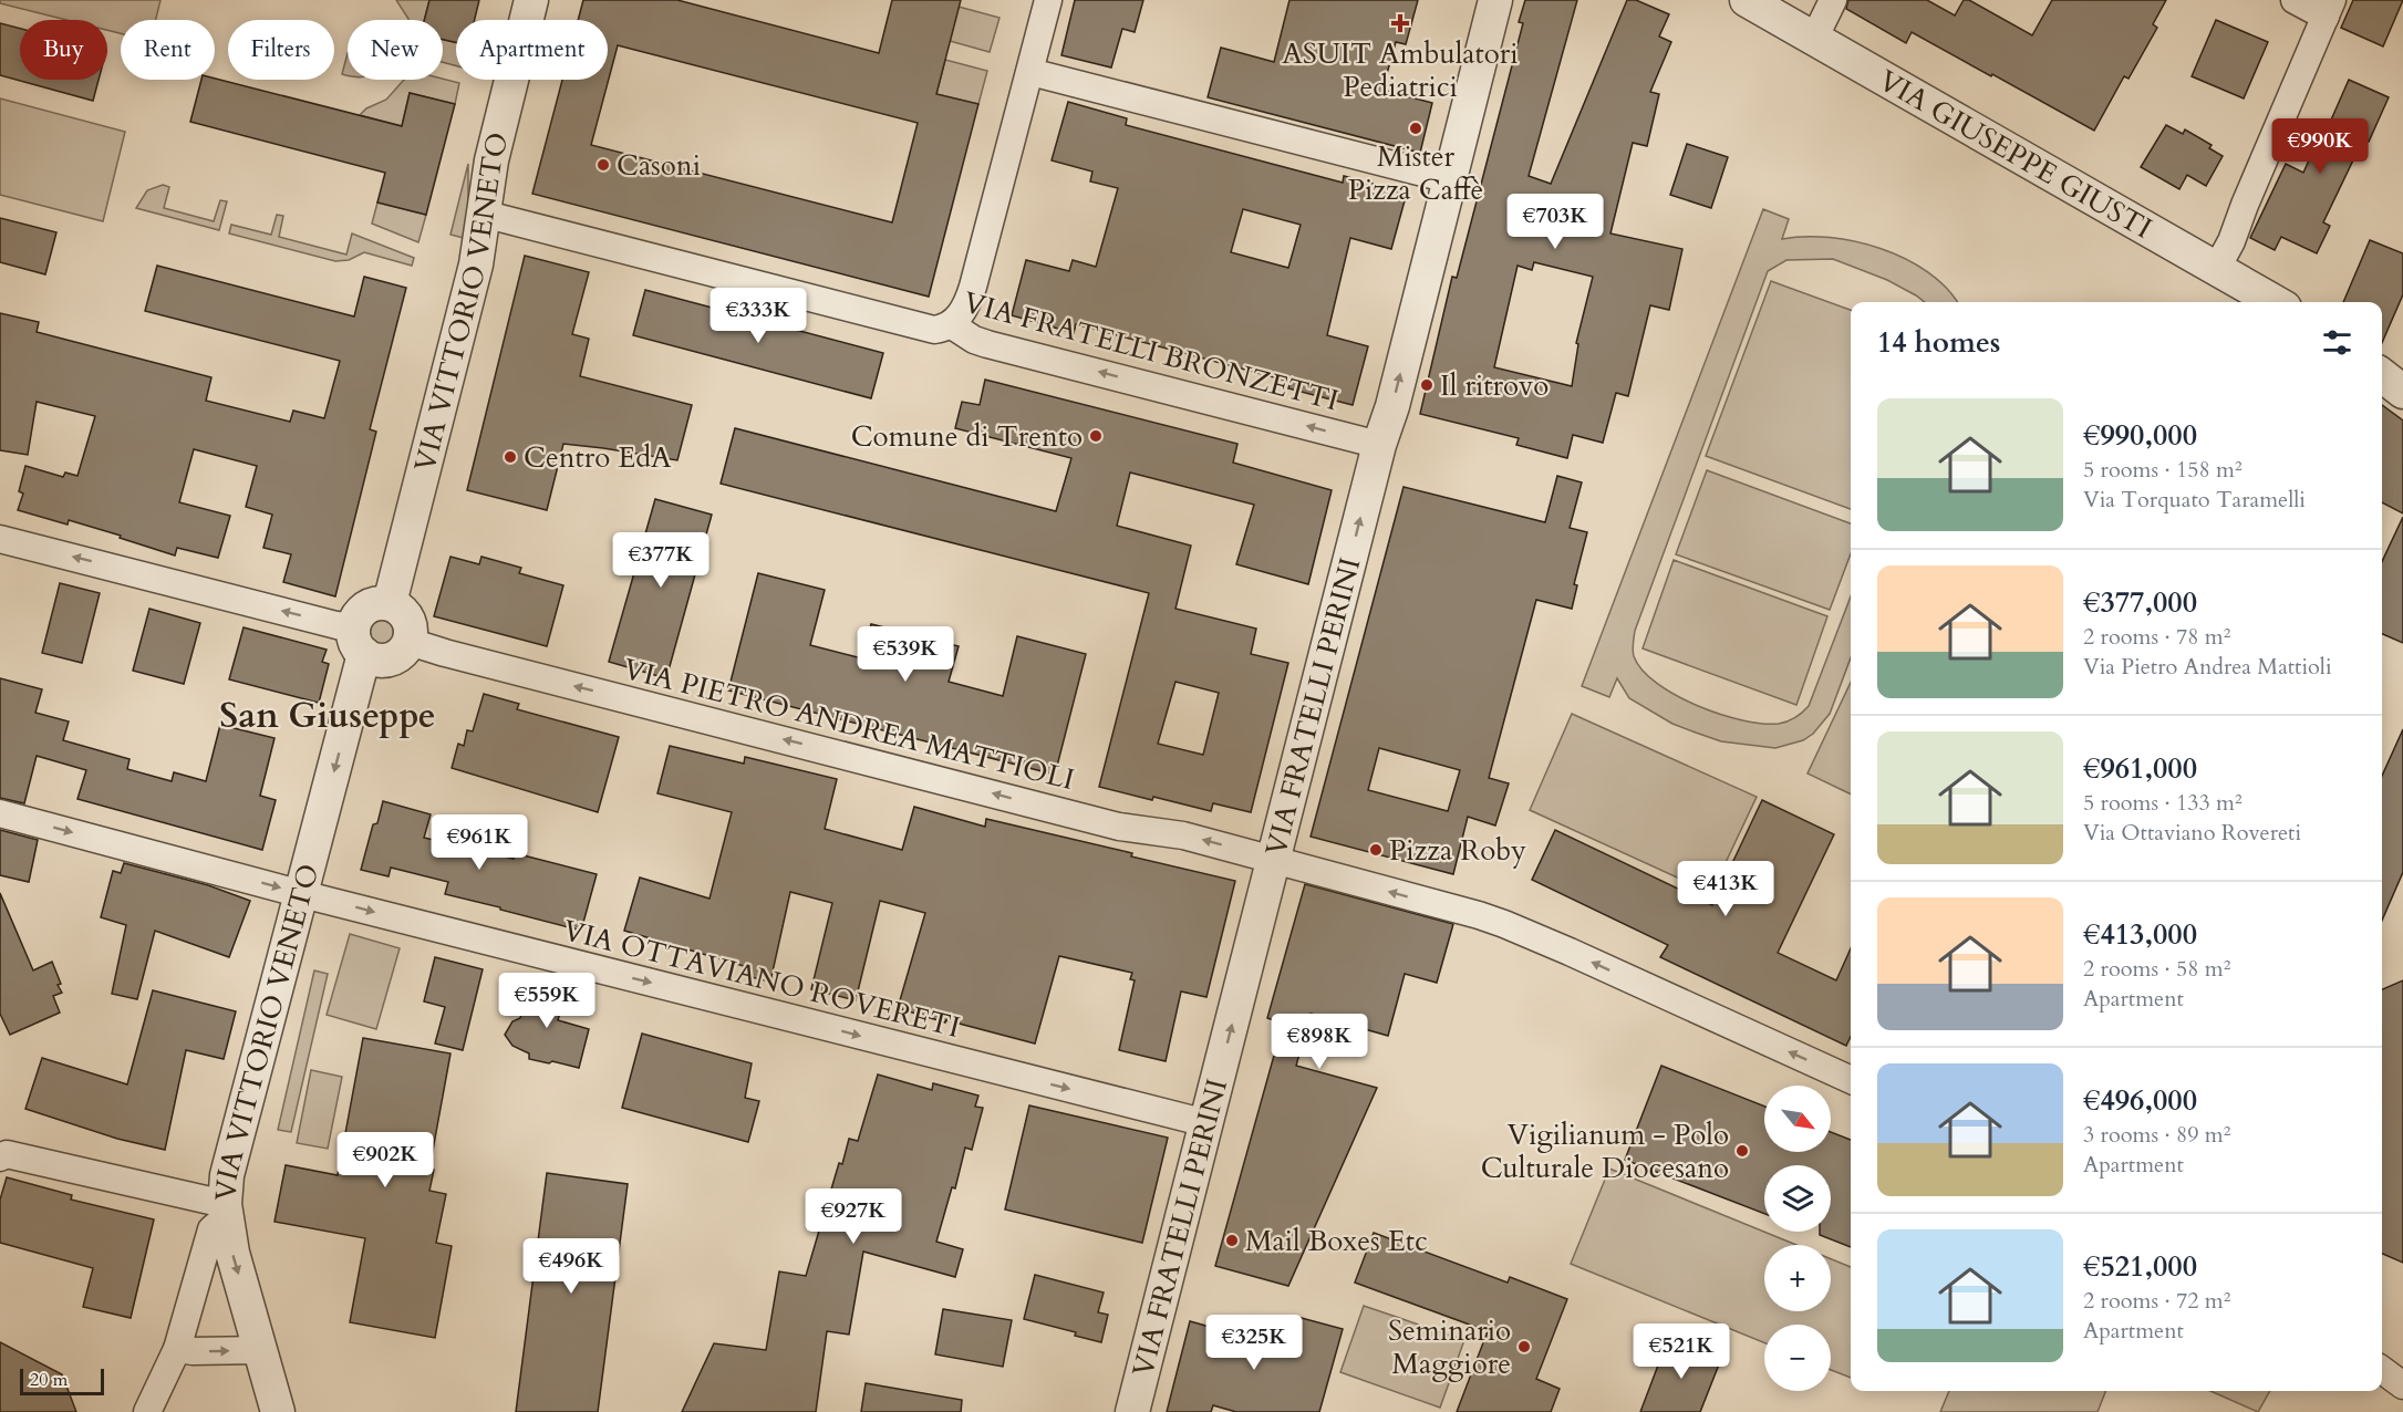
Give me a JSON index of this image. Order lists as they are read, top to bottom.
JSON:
{
  "streets": {
    "street": [
      "VIA GIUSEPPE GIUSTI",
      "VIA VITTORIO VENETO",
      "VIA FRATELLI BRONZETTI",
      "VIA FRATELLI PERINI",
      "VIA PIETRO ANDREA MATTIOLI",
      "VIA OTTAVIANO ROVERETI"
    ]
  },
  "crossings": [
    ["VIA VITTORIO VENETO", "VIA FRATELLI BRONZETTI"],
    ["VIA VITTORIO VENETO", "VIA PIETRO ANDREA MATTIOLI"],
    ["VIA VITTORIO VENETO", "VIA OTTAVIANO ROVERETI"],
    ["VIA FRATELLI BRONZETTI", "VIA FRATELLI PERINI"],
    ["VIA FRATELLI PERINI", "VIA PIETRO ANDREA MATTIOLI"],
    ["VIA FRATELLI PERINI", "VIA OTTAVIANO ROVERETI"]
  ],
  "one_way": [
    "VIA FRATELLI BRONZETTI",
    "VIA FRATELLI PERINI",
    "VIA PIETRO ANDREA MATTIOLI",
    "VIA OTTAVIANO ROVERETI"
  ],
  "districts": ["San Giuseppe"],
  "places": {
    "health": ["ASUIT Ambulatori Pediatrici"],
    "other": [
      "Mister Pizza Caffè",
      "Casoni",
      "Il ritrovo",
      "Comune di Trento",
      "Centro EdA",
      "Pizza Roby",
      "Vigilianum - Polo Culturale Diocesano",
      "Mail Boxes Etc",
      "Seminario Maggiore"
    ]
  },
  "scale_bar": "20 m",
  "north": "bottom right",
  "page": {
    "chip": [
      "Buy",
      "Rent",
      "Filters",
      "New",
      "Apartment"
    ],
    "price": [
      "€990K",
      "€703K",
      "€333K",
      "€377K",
      "€539K",
      "€961K",
      "€413K",
      "€559K",
      "€898K",
      "€902K",
      "€927K",
      "€496K",
      "€325K",
      "€521K"
    ],
    "heading": "14 homes",
    "list": [
      {
        "name": "€990,000",
        "note": "5 rooms · 158 m² · Via Torquato Taramelli"
      },
      {
        "name": "€377,000",
        "note": "2 rooms · 78 m² · Via Pietro Andrea Mattioli"
      },
      {
        "name": "€961,000",
        "note": "5 rooms · 133 m² · Via Ottaviano Rovereti"
      },
      {
        "name": "€413,000",
        "note": "2 rooms · 58 m² · Apartment"
      },
      {
        "name": "€496,000",
        "note": "3 rooms · 89 m² · Apartment"
      },
      {
        "name": "€521,000",
        "note": "2 rooms · 72 m² · Apartment"
      }
    ],
    "map_buttons": ["+", "−"],
    "scale": "20 m"
  }
}
